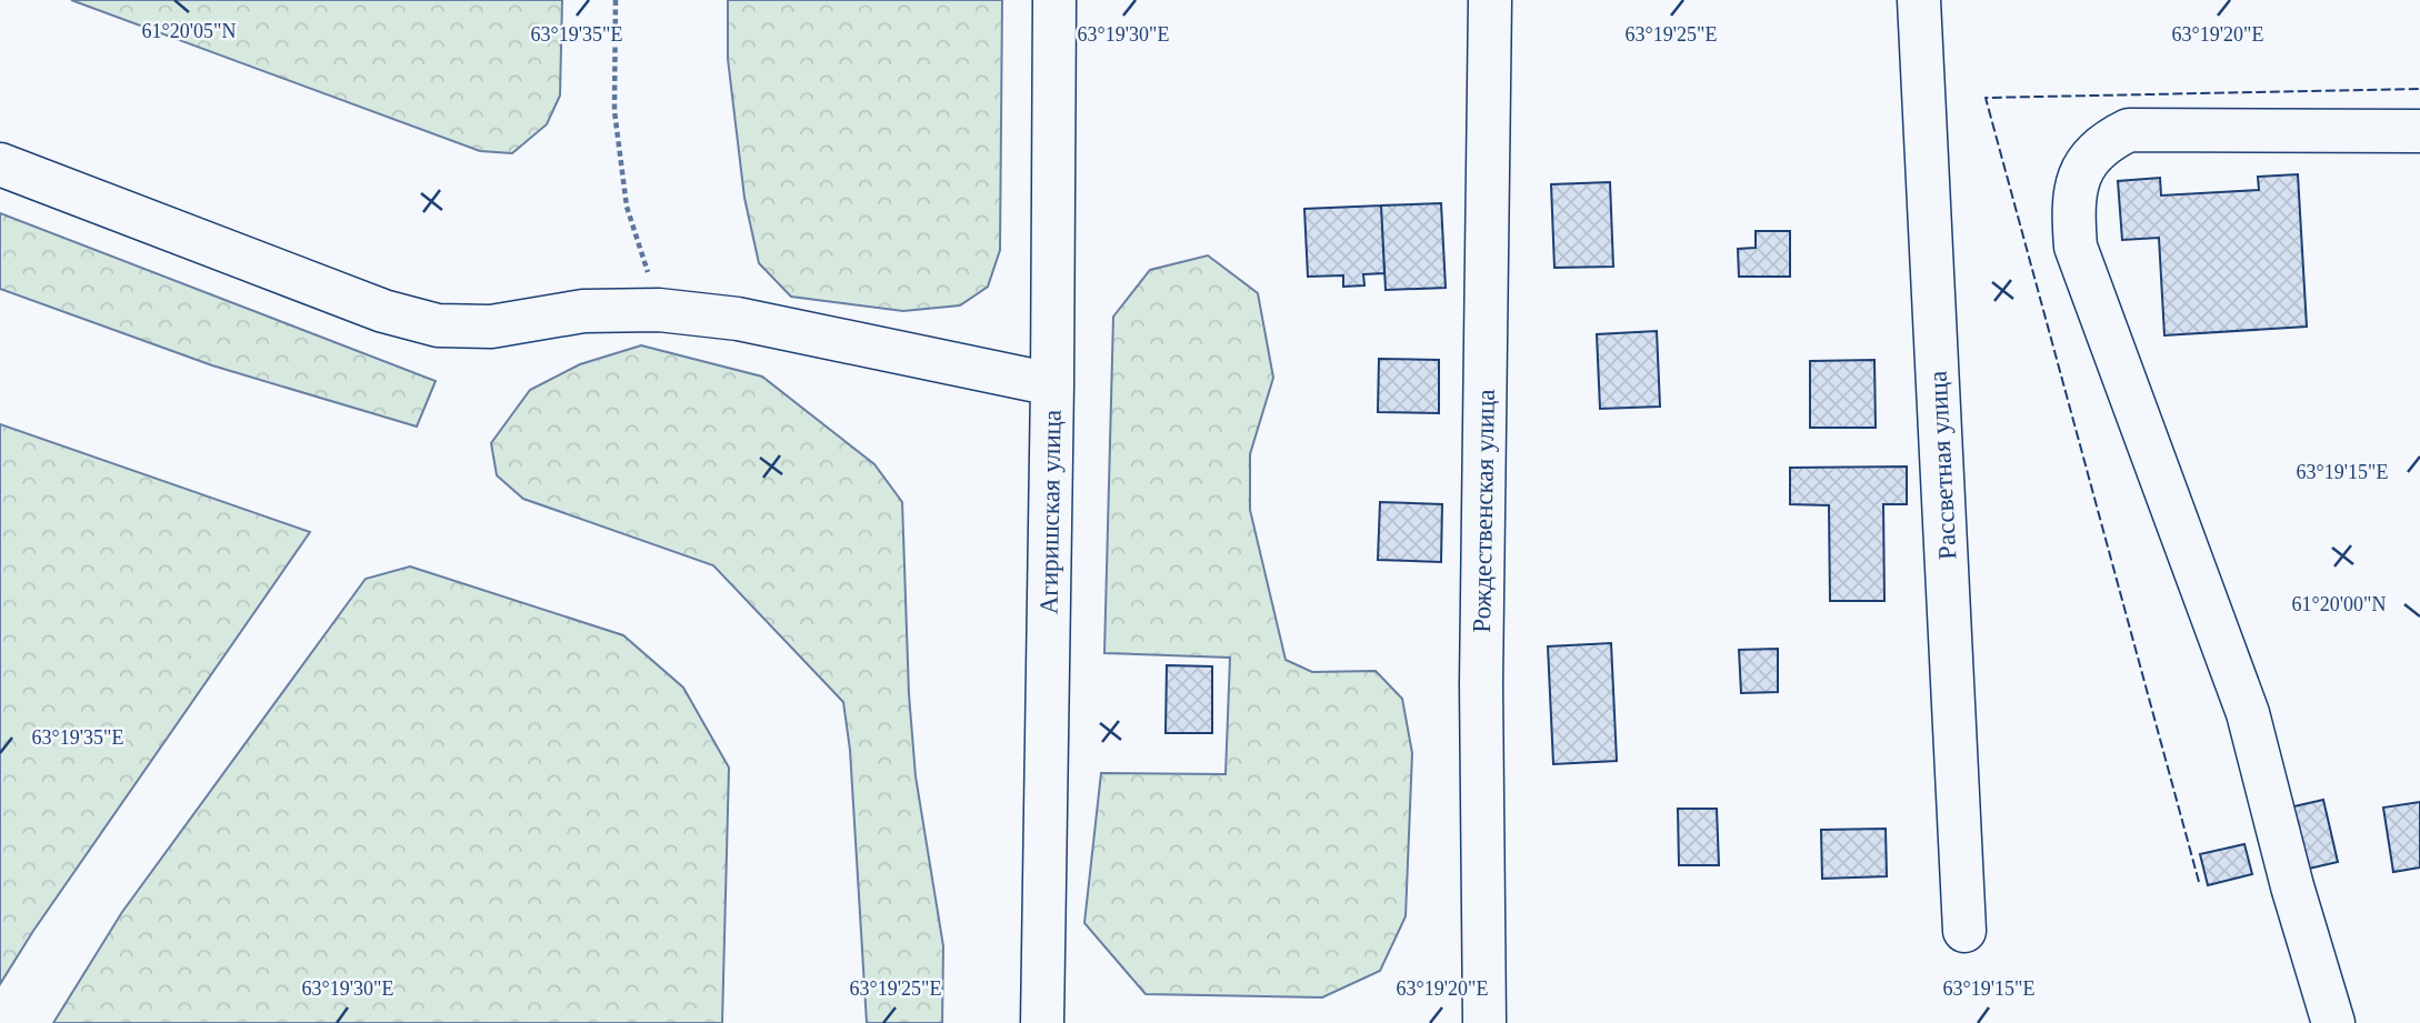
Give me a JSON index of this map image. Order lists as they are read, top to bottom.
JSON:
{
  "streets": {
    "street": ["Рассветная улица", "Рождественская улица", "Агиришская улица"]
  },
  "coordinates": [
    "61°20'05\"N",
    "63°19'25\"E",
    "63°19'20\"E",
    "63°19'35\"E",
    "63°19'30\"E",
    "63°19'15\"E",
    "61°20'00\"N"
  ]
}
